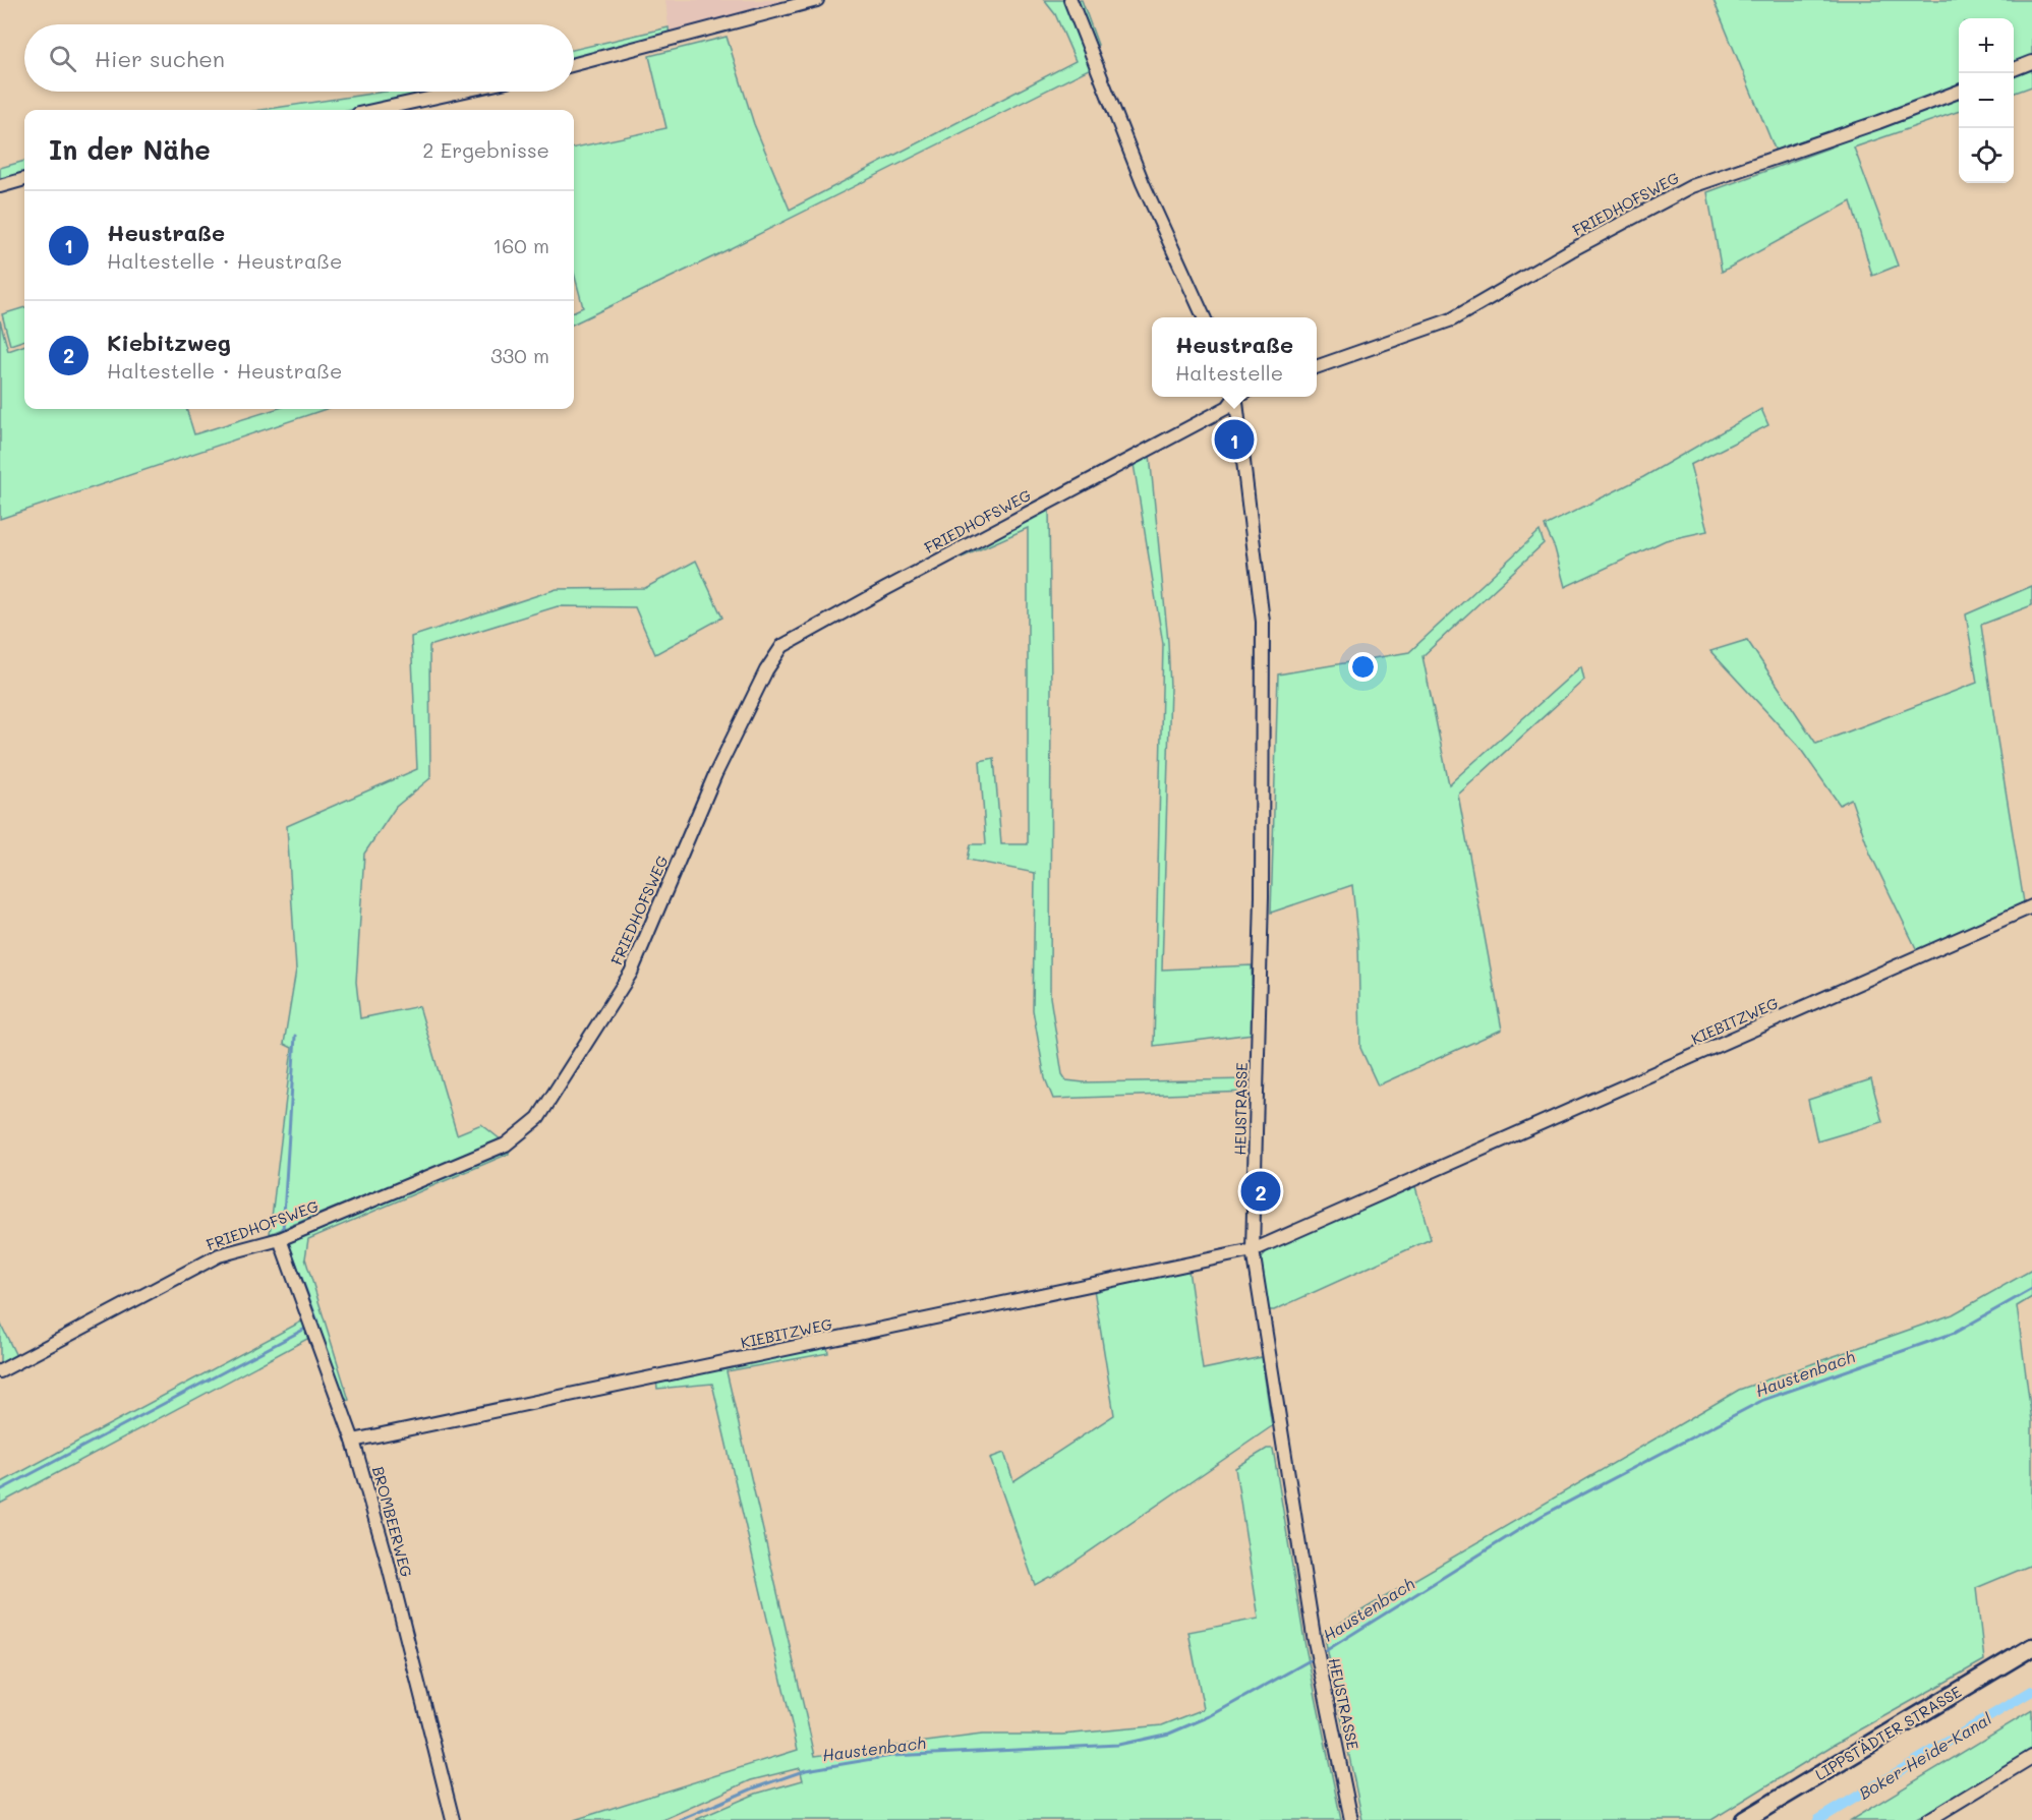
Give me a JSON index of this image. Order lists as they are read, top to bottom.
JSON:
{
  "streets": {
    "main road": ["LIPPSTÄDTER STRASSE"],
    "street": [
      "FRIEDHOFSWEG",
      "KIEBITZWEG",
      "HEUSTRASSE",
      "BROMBEERWEG"
    ]
  },
  "crossings": [
    ["FRIEDHOFSWEG", "BROMBEERWEG"],
    ["KIEBITZWEG", "HEUSTRASSE"],
    ["KIEBITZWEG", "BROMBEERWEG"]
  ],
  "water": ["Haustenbach", "Boker-Heide-Kanal"],
  "page": {
    "map_buttons": ["+", "−"],
    "search": "Hier suchen",
    "heading": ["In der Nähe", "2 Ergebnisse"],
    "list": [
      {
        "mark": "1",
        "name": "Heustraße",
        "note": "Haltestelle · Heustraße",
        "value": "160 m"
      },
      {
        "mark": "2",
        "name": "Kiebitzweg",
        "note": "Haltestelle · Heustraße",
        "value": "330 m"
      }
    ],
    "popup": ["Heustraße", "Haltestelle"],
    "pins": ["1", "2"]
  }
}
